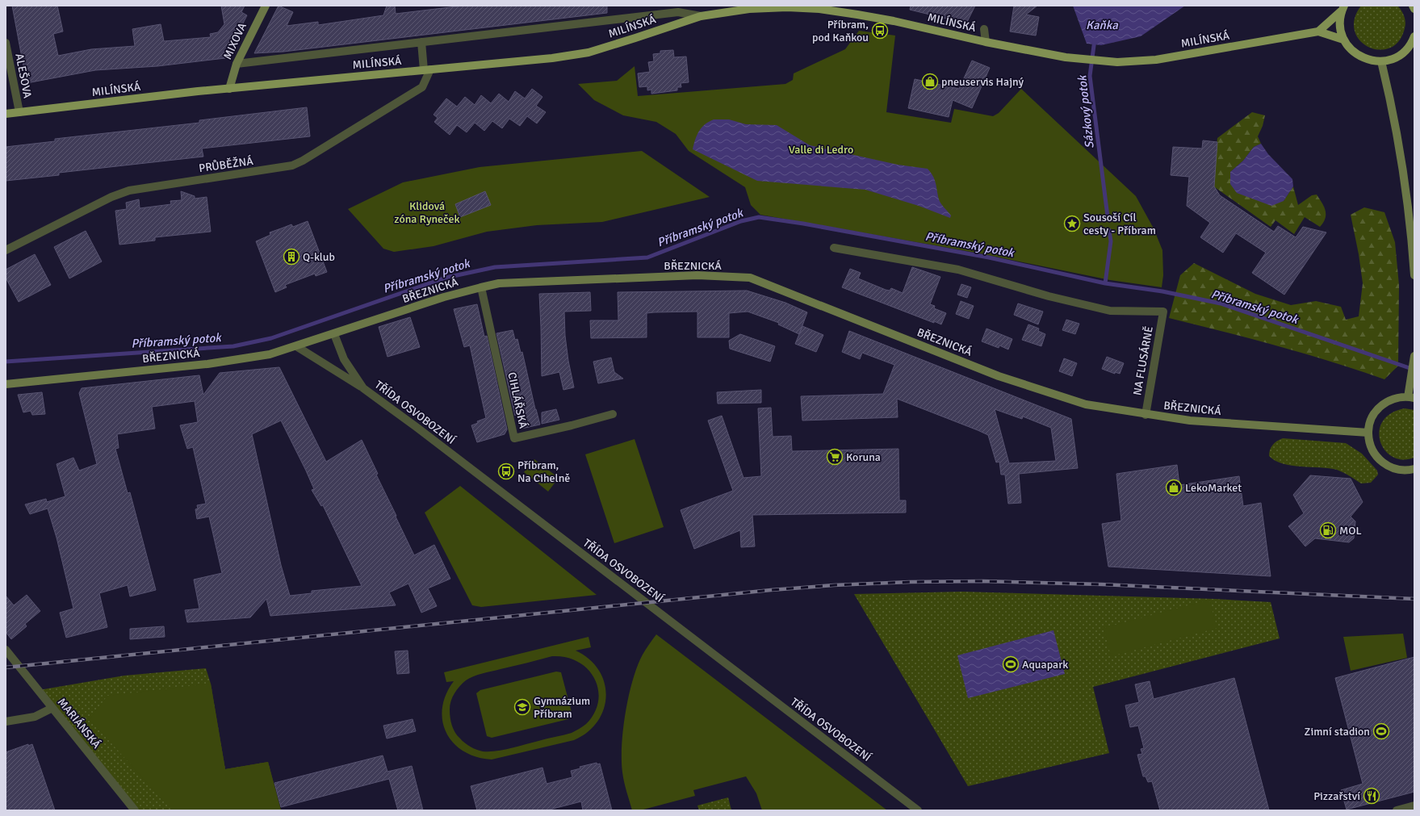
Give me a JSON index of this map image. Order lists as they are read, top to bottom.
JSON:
{
  "streets": {
    "main road": ["MILÍNSKÁ"],
    "street": [
      "MIXOVA",
      "ALEŠOVA",
      "PRŮBĚŽNÁ",
      "BŘEZNICKÁ",
      "NA FLUSÁRNĚ",
      "CIHLÁŘSKÁ",
      "TŘÍDA OSVOBOZENÍ",
      "MARIÁNSKÁ"
    ]
  },
  "crossings": [
    ["MILÍNSKÁ", "MIXOVA"],
    ["MILÍNSKÁ", "ALEŠOVA"],
    ["MILÍNSKÁ", "PRŮBĚŽNÁ"],
    ["BŘEZNICKÁ", "NA FLUSÁRNĚ"],
    ["BŘEZNICKÁ", "CIHLÁŘSKÁ"],
    ["BŘEZNICKÁ", "TŘÍDA OSVOBOZENÍ"]
  ],
  "water": ["Kaňka", "Sázkový potok", "Příbramský potok"],
  "parks": ["Valle di Ledro", "Klidová zóna Ryneček"],
  "places": {
    "bus stop": ["Příbram, pod Kaňkou", "Příbram, Na Cihelně"],
    "shop": ["pneuservis Hajný", "LekoMarket"],
    "place": ["Sousoší Cíl cesty - Příbram"],
    "building": ["Q-klub"],
    "supermarket": ["Koruna"],
    "fuel station": ["MOL"],
    "sports": ["Aquapark", "Zimní stadion"],
    "school or university": ["Gymnázium Příbram"],
    "restaurant": ["Pizzařství"]
  }
}
